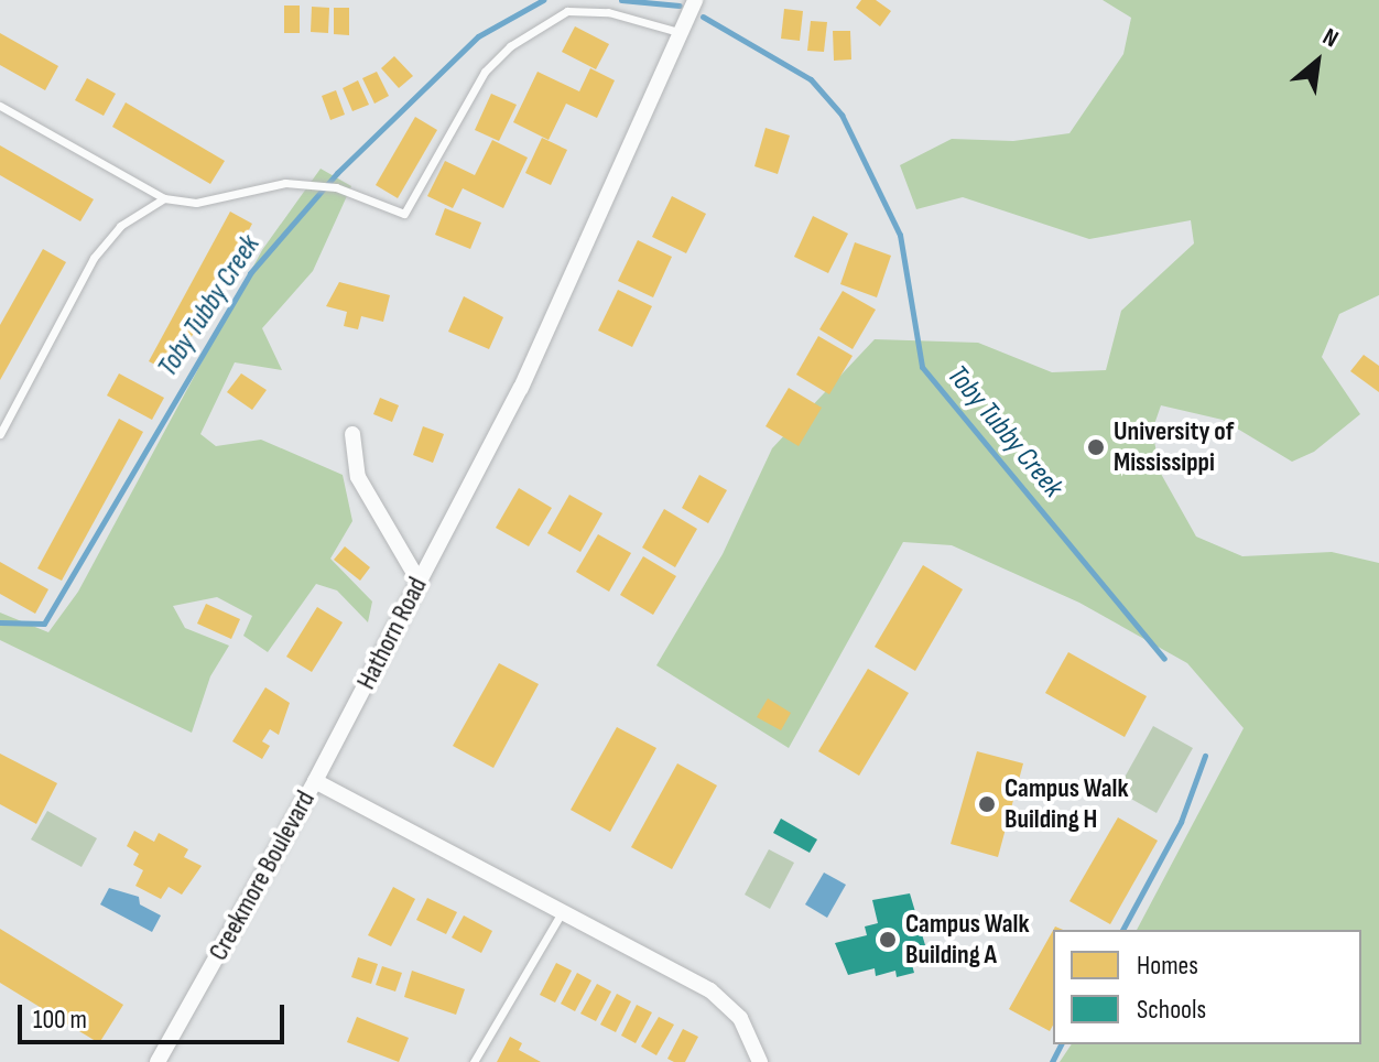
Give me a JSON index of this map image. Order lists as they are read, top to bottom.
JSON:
{
  "streets": {
    "street": ["Hathorn Road", "Creekmore Boulevard"]
  },
  "crossings": [
    ["Hathorn Road", "Creekmore Boulevard"]
  ],
  "water": ["Toby Tubby Creek"],
  "places": ["University of Mississippi", "Campus Walk Building H", "Campus Walk Building A"],
  "legend": ["Homes", "Schools"],
  "scale_bar": "100 m",
  "north": "top right"
}
